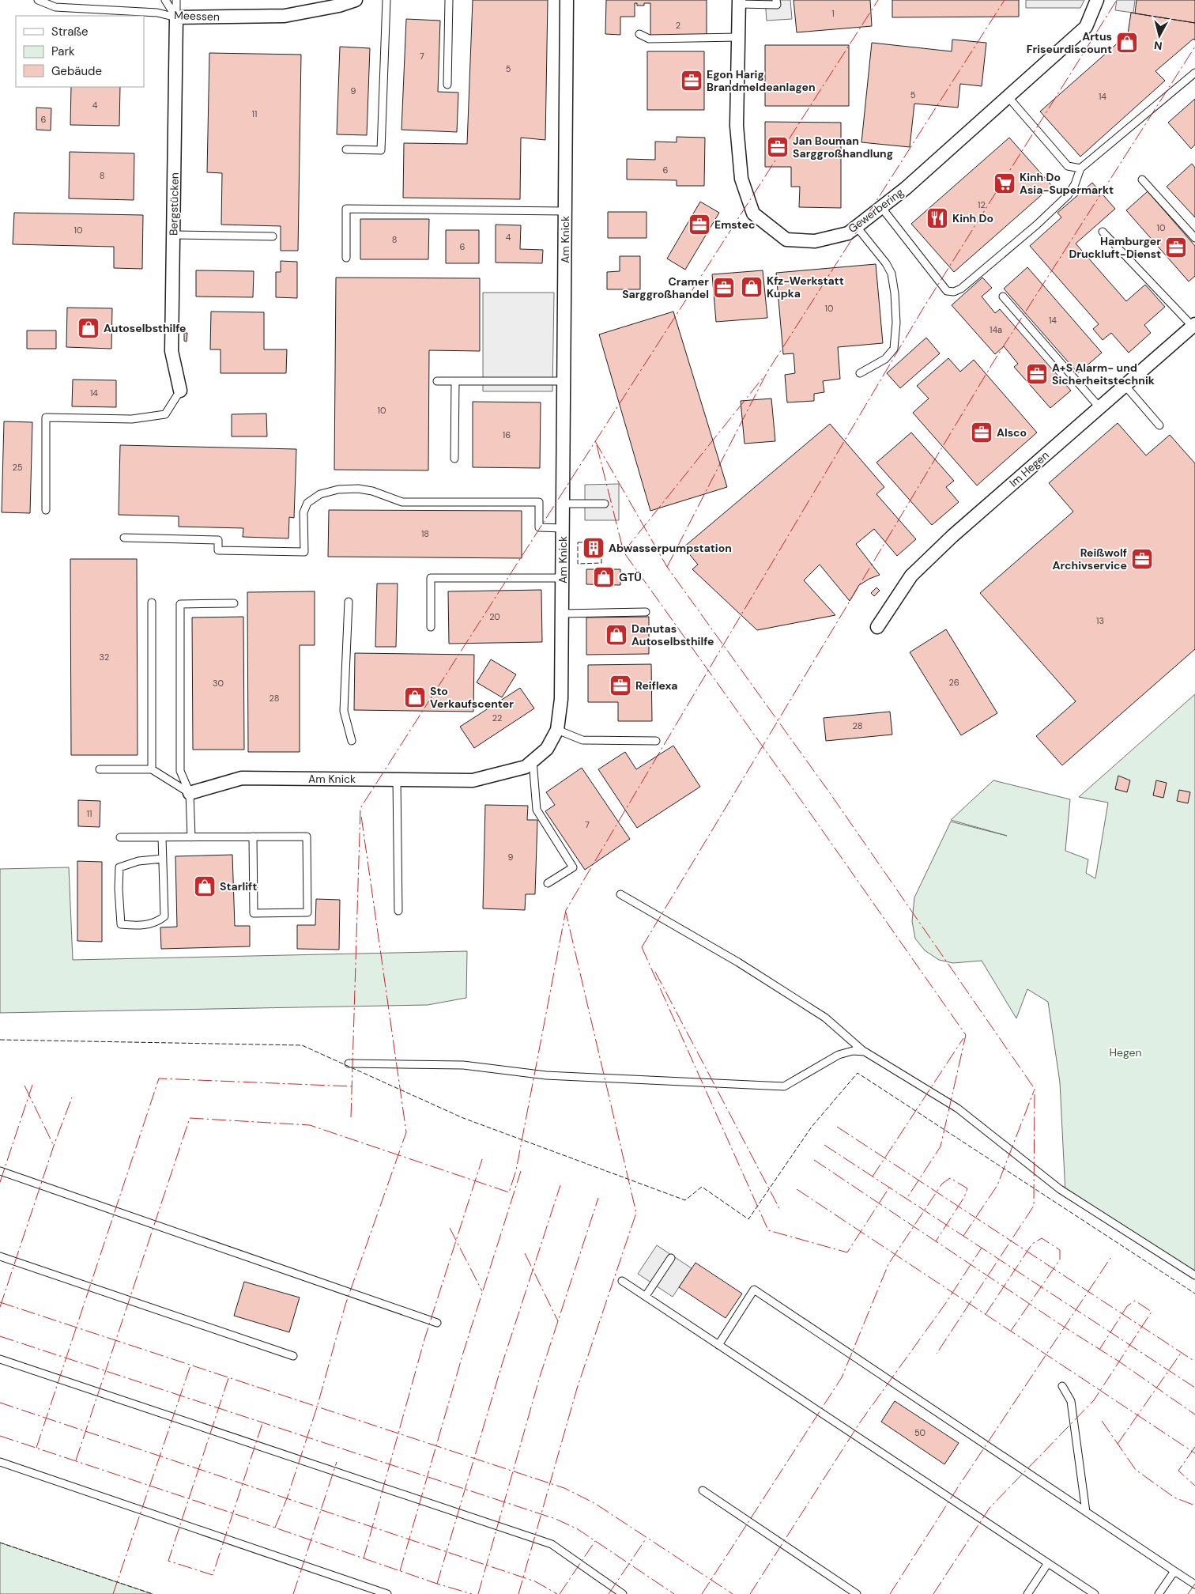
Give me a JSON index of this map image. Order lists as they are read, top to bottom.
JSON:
{
  "streets": {
    "street": [
      "Meessen",
      "Bergstücken",
      "Gewerbering",
      "Am Knick",
      "Im Hegen"
    ]
  },
  "crossings": [
    ["Meessen", "Bergstücken"]
  ],
  "parks": ["Hegen"],
  "places": {
    "shop": [
      "Artus Friseurdiscount",
      "Kfz-Werkstatt Kupka",
      "Autoselbsthilfe",
      "GTÜ",
      "Danutas Autoselbsthilfe",
      "Sto Verkaufscenter",
      "Starlift"
    ],
    "office": [
      "Egon Harig Brandmeldeanlagen",
      "Jan Bouman Sarggroßhandlung",
      "Emstec",
      "Hamburger Druckluft-Dienst",
      "Cramer Sarggroßhandel",
      "A+S Alarm- und Sicherheitstechnik",
      "Alsco",
      "Reißwolf Archivservice",
      "Reiflexa"
    ],
    "supermarket": ["Kinh Do Asia-Supermarkt"],
    "restaurant": ["Kinh Do"],
    "building": ["Abwasserpumpstation"]
  },
  "house_numbers": [
    "1",
    "2",
    "7",
    "5",
    "9",
    "5",
    "14",
    "4",
    "11",
    "6",
    "6",
    "8",
    "12",
    "10",
    "10",
    "4",
    "8",
    "6",
    "10",
    "14",
    "14a",
    "14",
    "10",
    "16",
    "25",
    "18",
    "20",
    "13",
    "32",
    "26",
    "30",
    "28",
    "22",
    "28",
    "11",
    "7",
    "9",
    "50"
  ],
  "legend": ["Straße", "Park", "Gebäude"],
  "north": "bottom"
}
